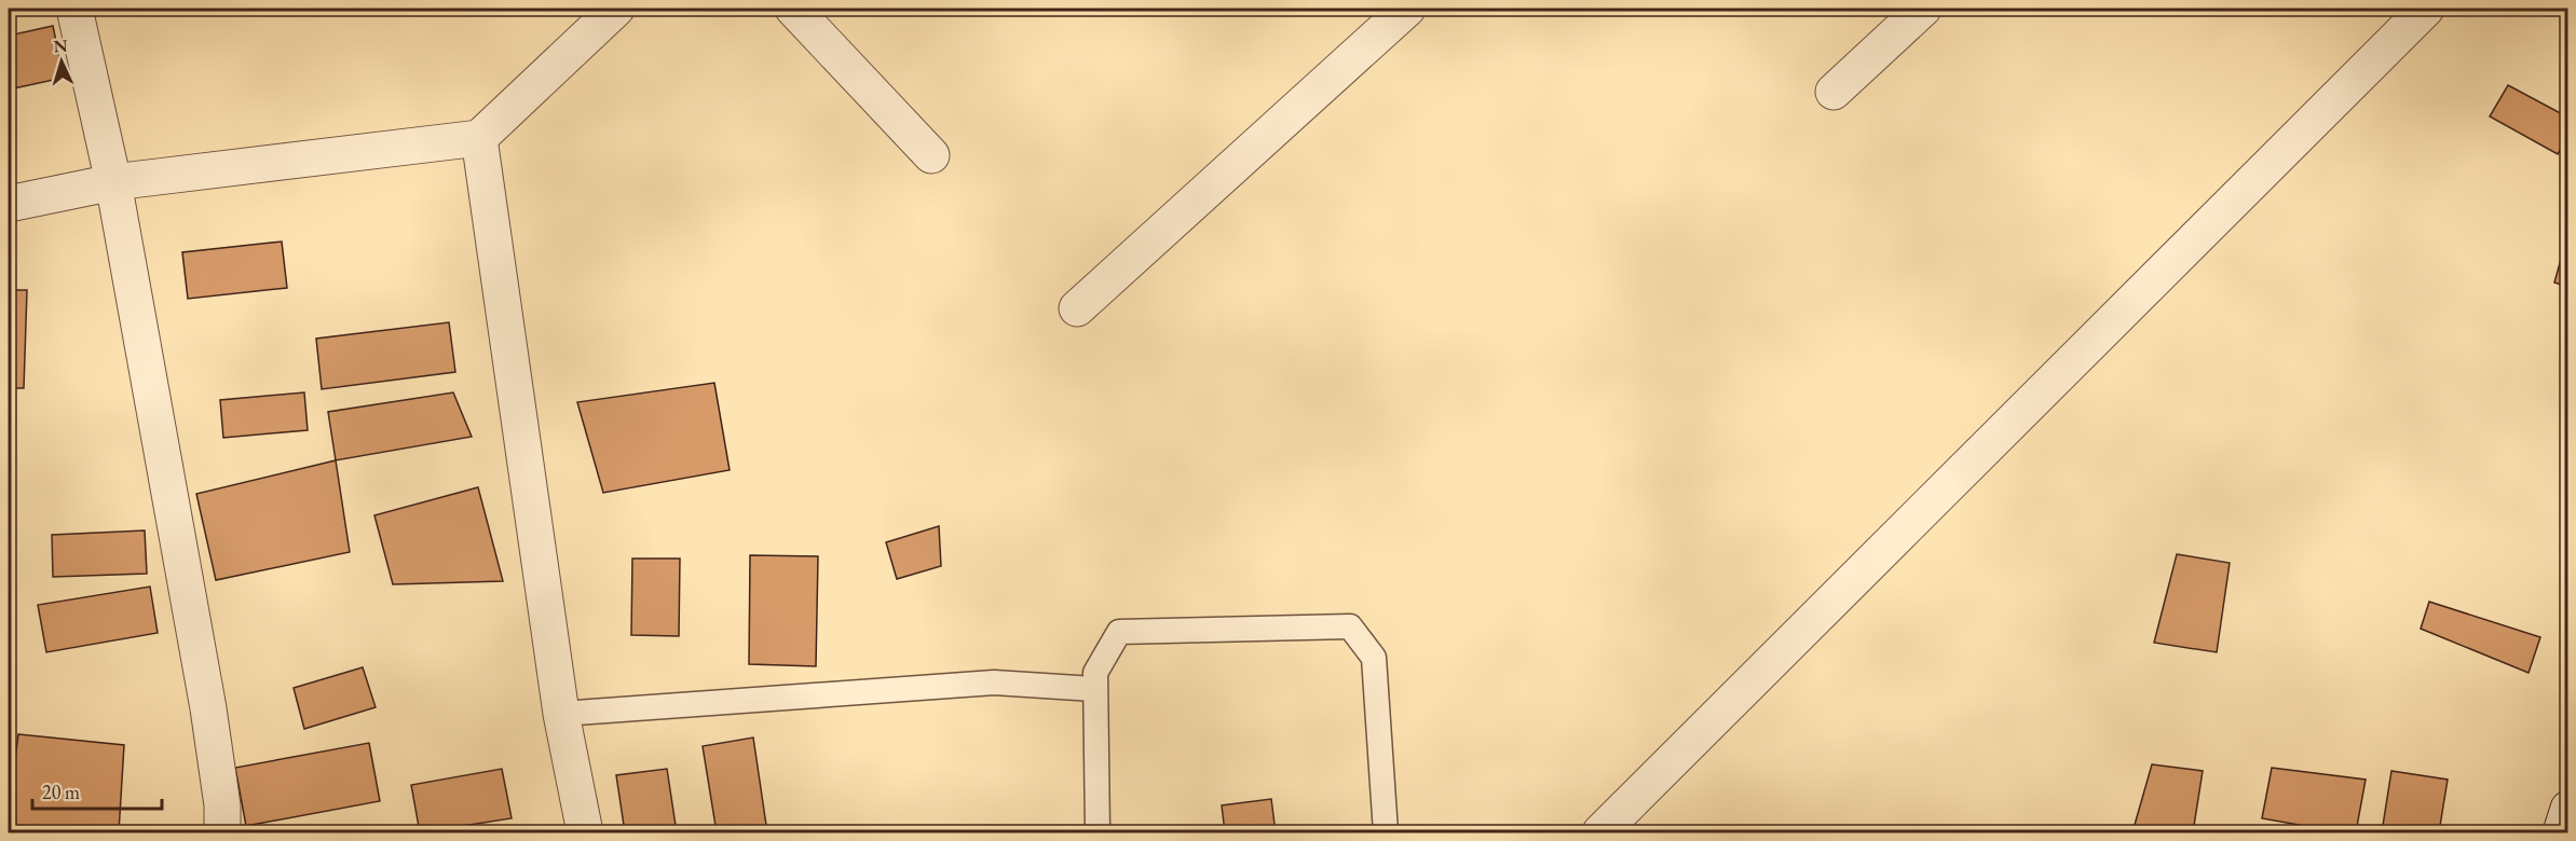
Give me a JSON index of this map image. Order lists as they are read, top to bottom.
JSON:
{
  "scale_bar": "20 m",
  "north": "top"
}
